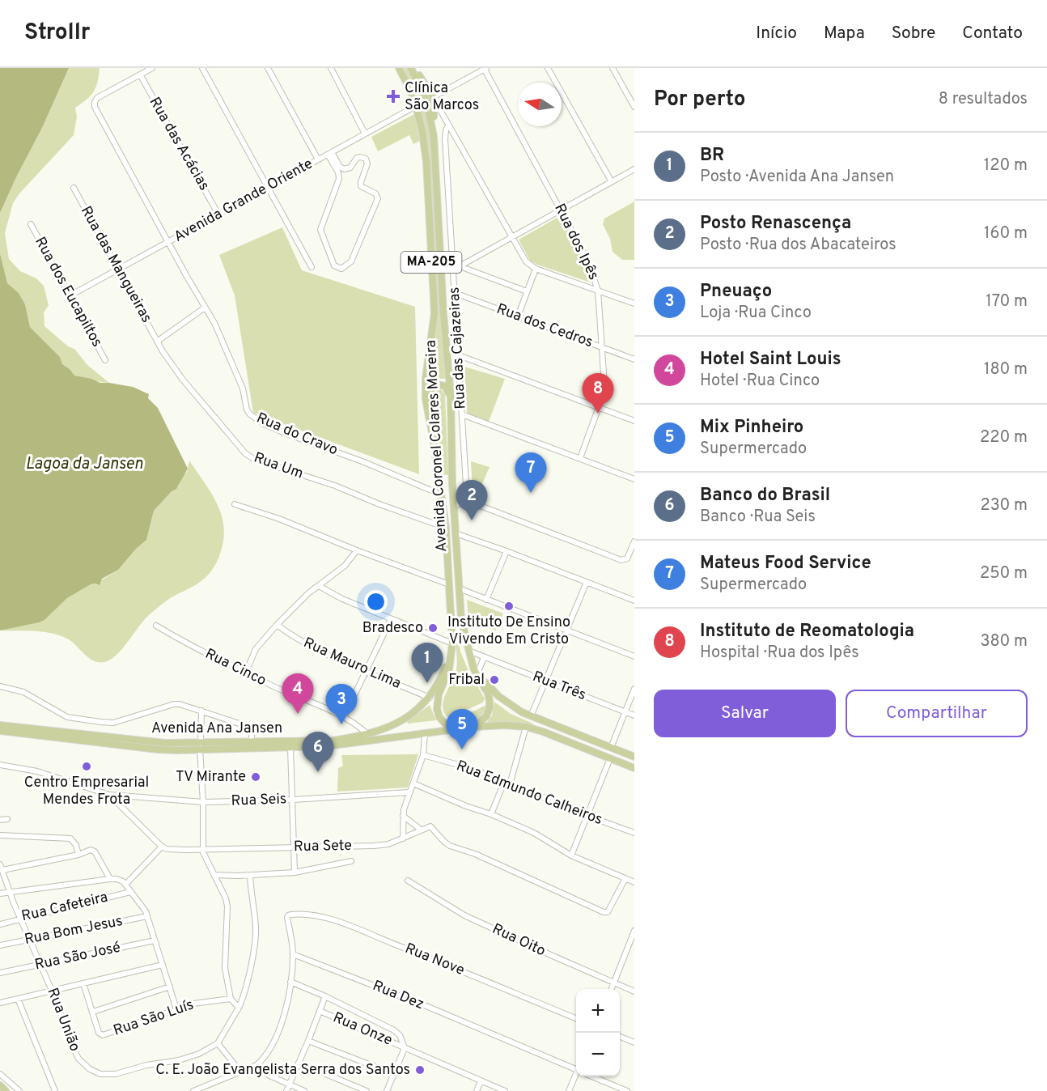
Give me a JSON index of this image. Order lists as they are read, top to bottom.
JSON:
{
  "streets": {
    "main road": ["MA-205", "Avenida Coronel Colares Moreira", "Avenida Ana Jansen"],
    "street": [
      "Rua das Acácias",
      "Avenida Grande Oriente",
      "Rua dos Ipês",
      "Rua das Mangueiras",
      "Rua dos Eucapiltos",
      "Rua dos Cedros",
      "Rua das Cajazeiras",
      "Rua do Cravo",
      "Rua Um",
      "Rua Mauro Lima",
      "Rua Cinco",
      "Rua Três",
      "Rua Edmundo Calheiros",
      "Rua Seis",
      "Rua Sete",
      "Rua Cafeteira",
      "Rua Bom Jesus",
      "Rua Oito",
      "Rua São José",
      "Rua Nove",
      "Rua Dez",
      "Rua São Luís",
      "Rua União",
      "Rua Onze"
    ]
  },
  "crossings": [
    ["Rua das Acácias", "Avenida Grande Oriente"],
    ["Rua das Acácias", "Rua do Cravo"],
    ["Avenida Grande Oriente", "Rua das Mangueiras"],
    ["Avenida Grande Oriente", "Rua dos Eucapiltos"],
    ["Avenida Grande Oriente", "Rua do Cravo"],
    ["Avenida Grande Oriente", "Avenida Coronel Colares Moreira"],
    ["Rua dos Ipês", "Rua dos Cedros"],
    ["Rua das Mangueiras", "Rua Um"],
    ["Rua dos Cedros", "Rua das Cajazeiras"],
    ["Rua do Cravo", "Avenida Coronel Colares Moreira"],
    ["Avenida Coronel Colares Moreira", "Rua Um"],
    ["Avenida Coronel Colares Moreira", "Rua Três"],
    ["Avenida Coronel Colares Moreira", "Avenida Ana Jansen"],
    ["Rua Mauro Lima", "Avenida Ana Jansen"],
    ["Rua Cinco", "Avenida Ana Jansen"],
    ["Rua Cafeteira", "Rua União"],
    ["Rua Bom Jesus", "Rua União"],
    ["Rua São José", "Rua União"],
    ["Rua Nove", "Rua Dez"]
  ],
  "water": ["Lagoa da Jansen"],
  "places": {
    "health": ["Clínica São Marcos"],
    "other": [
      "Instituto De Ensino Vivendo Em Cristo",
      "Bradesco",
      "Fribal",
      "Centro Empresarial Mendes Frota",
      "TV Mirante",
      "C. E. João Evangelista Serra dos Santos"
    ]
  },
  "north": "left",
  "page": {
    "header": "Strollr",
    "nav": [
      "Início",
      "Mapa",
      "Sobre",
      "Contato"
    ],
    "heading": ["Por perto", "8 resultados"],
    "list": [
      {
        "mark": "1",
        "name": "BR",
        "note": "Posto · Avenida Ana Jansen",
        "value": "120 m"
      },
      {
        "mark": "2",
        "name": "Posto Renascença",
        "note": "Posto · Rua dos Abacateiros",
        "value": "160 m"
      },
      {
        "mark": "3",
        "name": "Pneuaço",
        "note": "Loja · Rua Cinco",
        "value": "170 m"
      },
      {
        "mark": "4",
        "name": "Hotel Saint Louis",
        "note": "Hotel · Rua Cinco",
        "value": "180 m"
      },
      {
        "mark": "5",
        "name": "Mix Pinheiro",
        "note": "Supermercado",
        "value": "220 m"
      },
      {
        "mark": "6",
        "name": "Banco do Brasil",
        "note": "Banco · Rua Seis",
        "value": "230 m"
      },
      {
        "mark": "7",
        "name": "Mateus Food Service",
        "note": "Supermercado",
        "value": "250 m"
      },
      {
        "mark": "8",
        "name": "Instituto de Reomatologia",
        "note": "Hospital · Rua dos Ipês",
        "value": "380 m"
      }
    ],
    "pins": [
      "8",
      "7",
      "2",
      "1",
      "4",
      "3",
      "5",
      "6"
    ],
    "buttons": ["Salvar", "Compartilhar"],
    "map_buttons": ["+", "−"]
  }
}
